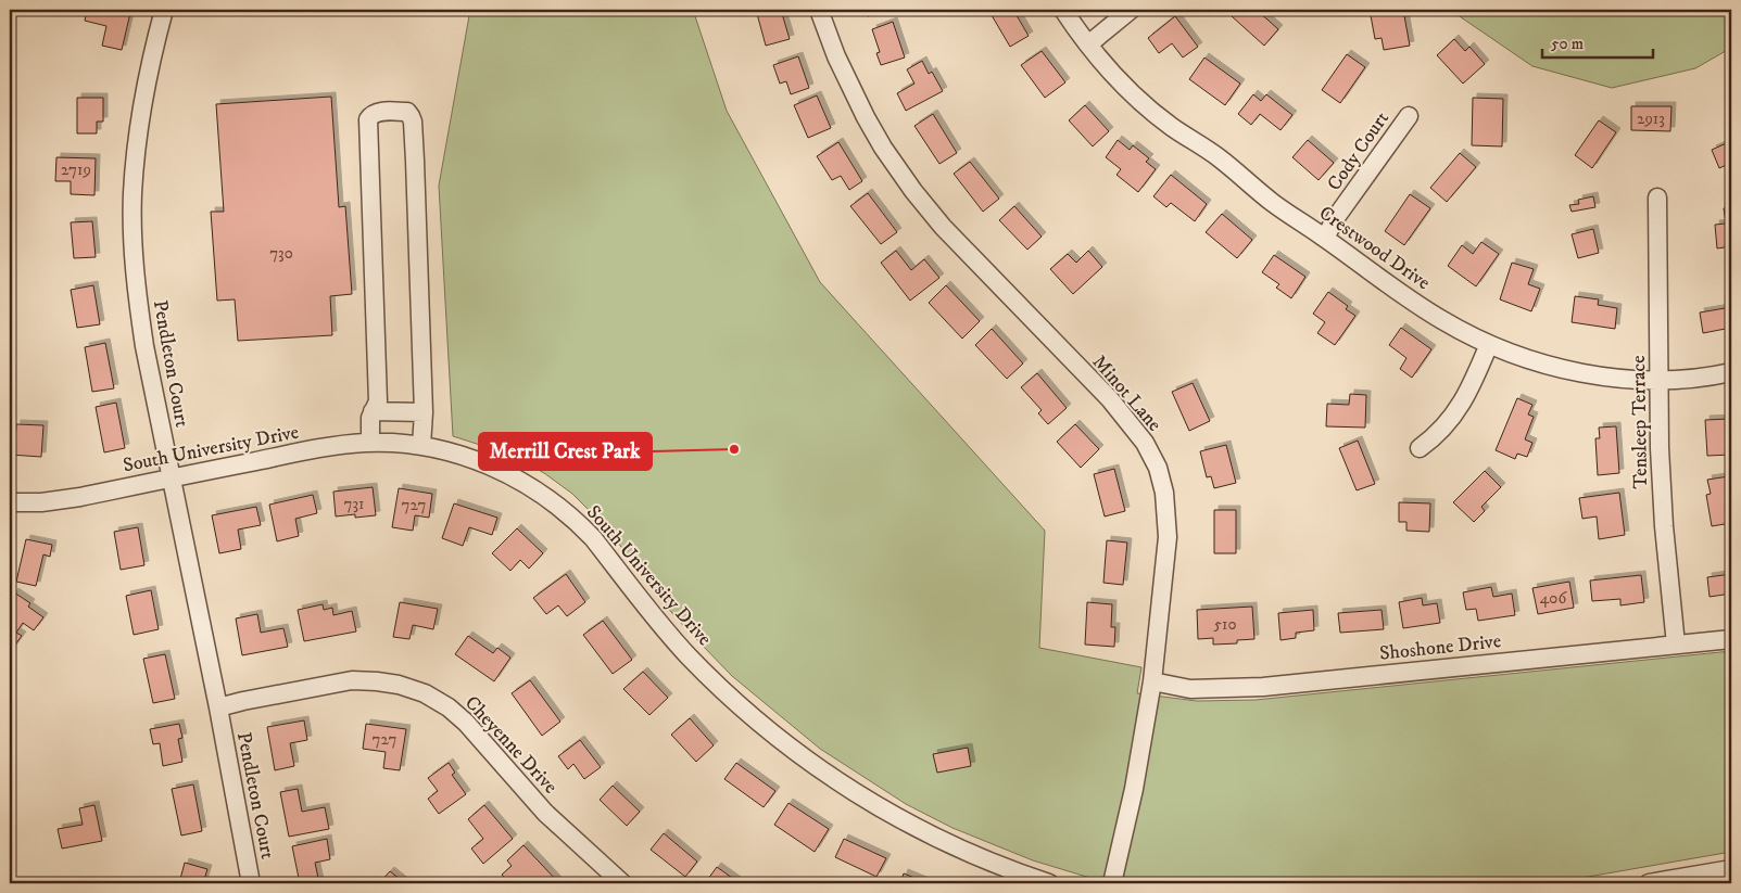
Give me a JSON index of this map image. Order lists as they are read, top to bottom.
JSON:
{
  "streets": {
    "street": [
      "Cody Court",
      "Crestwood Drive",
      "Pendleton Court",
      "Minot Lane",
      "Tensleep Terrace",
      "South University Drive",
      "Shoshone Drive",
      "Cheyenne Drive"
    ]
  },
  "crossings": [
    ["Cody Court", "Crestwood Drive"],
    ["Crestwood Drive", "Tensleep Terrace"],
    ["Pendleton Court", "South University Drive"],
    ["Pendleton Court", "Cheyenne Drive"],
    ["Minot Lane", "Shoshone Drive"],
    ["Tensleep Terrace", "Shoshone Drive"]
  ],
  "places": ["Merrill Crest Park"],
  "house_numbers": [
    "2913",
    "2719",
    "730",
    "731",
    "727",
    "406",
    "510",
    "727"
  ],
  "scale_bar": "50 m"
}
